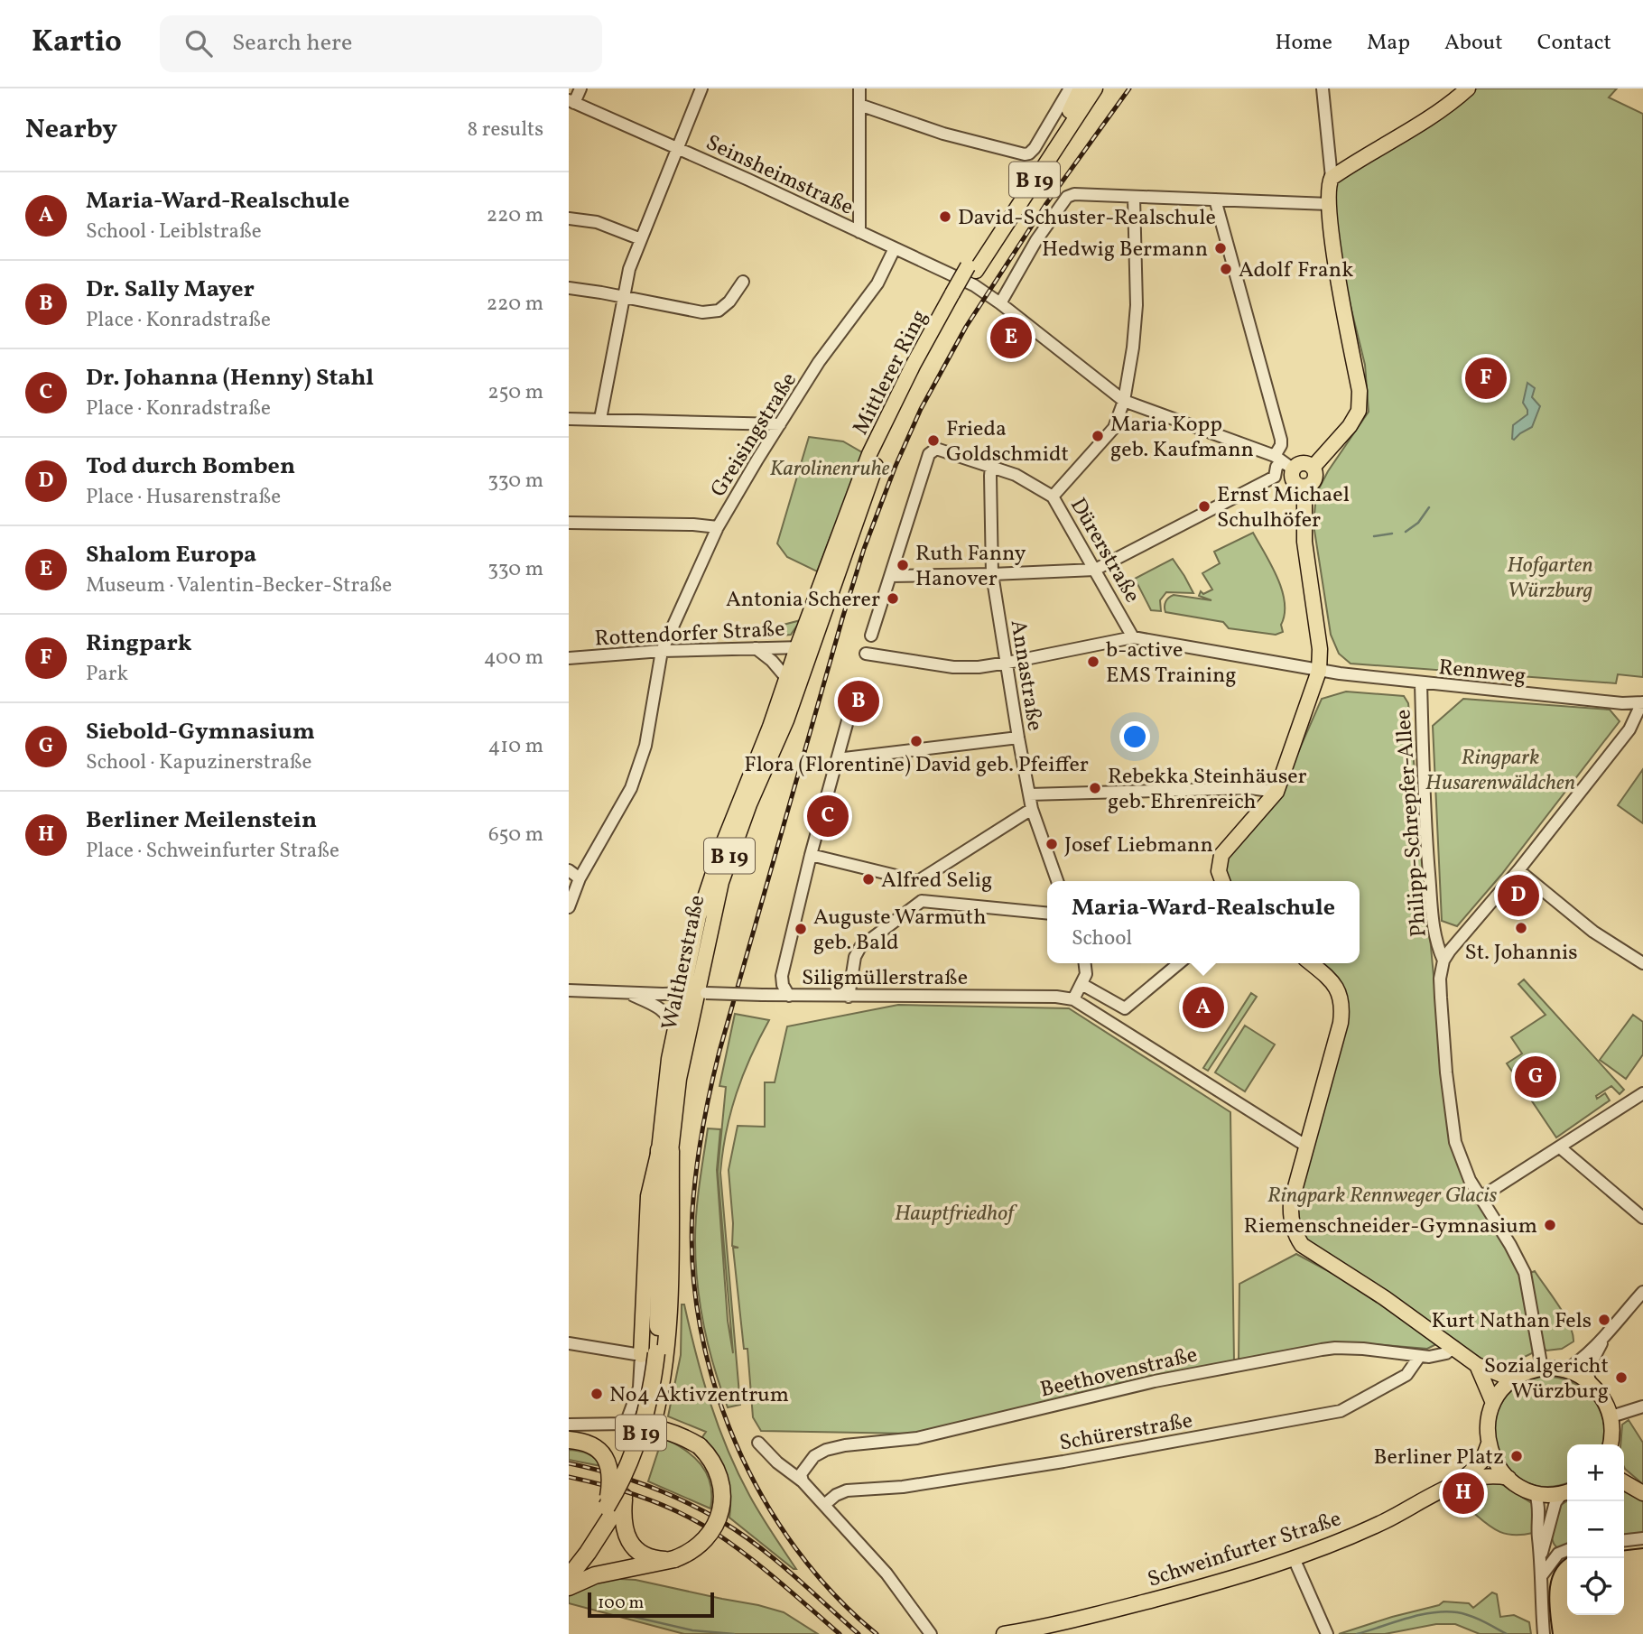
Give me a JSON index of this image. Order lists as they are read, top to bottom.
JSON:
{
  "streets": {
    "highway": ["B 19"],
    "main road": ["Mittlerer Ring", "Waltherstraße", "Schweinfurter Straße"],
    "street": [
      "Seinsheimstraße",
      "Greisingstraße",
      "Dürerstraße",
      "Rottendorfer Straße",
      "Rennweg",
      "Annastraße",
      "Philipp-Schrepfer-Allee",
      "Siligmüllerstraße",
      "Beethovenstraße",
      "Schürerstraße"
    ]
  },
  "crossings": [
    ["Seinsheimstraße", "B 19"],
    ["Seinsheimstraße", "Greisingstraße"],
    ["B 19", "Mittlerer Ring"],
    ["B 19", "Waltherstraße"],
    ["Mittlerer Ring", "Rottendorfer Straße"],
    ["Mittlerer Ring", "Waltherstraße"],
    ["Greisingstraße", "Rottendorfer Straße"],
    ["Dürerstraße", "Annastraße"],
    ["Rottendorfer Straße", "Waltherstraße"],
    ["Rennweg", "Philipp-Schrepfer-Allee"],
    ["Waltherstraße", "Siligmüllerstraße"],
    ["Beethovenstraße", "Schürerstraße"]
  ],
  "parks": [
    "Karolinenruhe",
    "Hofgarten Würzburg",
    "Ringpark Husarenwäldchen",
    "Ringpark Rennweger Glacis",
    "Hauptfriedhof"
  ],
  "places": [
    "David-Schuster-Realschule",
    "Hedwig Bermann",
    "Adolf Frank",
    "Maria Kopp geb. Kaufmann",
    "Frieda Goldschmidt",
    "Ernst Michael Schulhöfer",
    "Ruth Fanny Hanover",
    "Antonia Scherer",
    "b-active EMS Training",
    "Flora (Florentine) David geb. Pfeiffer",
    "Rebekka Steinhäuser geb. Ehrenreich",
    "Josef Liebmann",
    "Alfred Selig",
    "St. Johannis",
    "Auguste Warmuth geb. Bald",
    "Riemenschneider-Gymnasium",
    "Kurt Nathan Fels",
    "Sozialgericht Würzburg",
    "No4 Aktivzentrum",
    "Berliner Platz"
  ],
  "scale_bar": "100 m",
  "page": {
    "header": "Kartio",
    "search": "Search here",
    "nav": [
      "Home",
      "Map",
      "About",
      "Contact"
    ],
    "heading": ["Nearby", "8 results"],
    "list": [
      {
        "mark": "A",
        "name": "Maria-Ward-Realschule",
        "note": "School · Leiblstraße",
        "value": "220 m"
      },
      {
        "mark": "B",
        "name": "Dr. Sally Mayer",
        "note": "Place · Konradstraße",
        "value": "220 m"
      },
      {
        "mark": "C",
        "name": "Dr. Johanna (Henny) Stahl",
        "note": "Place · Konradstraße",
        "value": "250 m"
      },
      {
        "mark": "D",
        "name": "Tod durch Bomben",
        "note": "Place · Husarenstraße",
        "value": "330 m"
      },
      {
        "mark": "E",
        "name": "Shalom Europa",
        "note": "Museum · Valentin-Becker-Straße",
        "value": "330 m"
      },
      {
        "mark": "F",
        "name": "Ringpark",
        "note": "Park",
        "value": "400 m"
      },
      {
        "mark": "G",
        "name": "Siebold-Gymnasium",
        "note": "School · Kapuzinerstraße",
        "value": "410 m"
      },
      {
        "mark": "H",
        "name": "Berliner Meilenstein",
        "note": "Place · Schweinfurter Straße",
        "value": "650 m"
      }
    ],
    "pins": [
      "E",
      "F",
      "B",
      "C",
      "D",
      "A",
      "G",
      "H"
    ],
    "popup": ["Maria-Ward-Realschule", "School"],
    "map_buttons": ["+", "−"],
    "scale": "100 m"
  }
}
